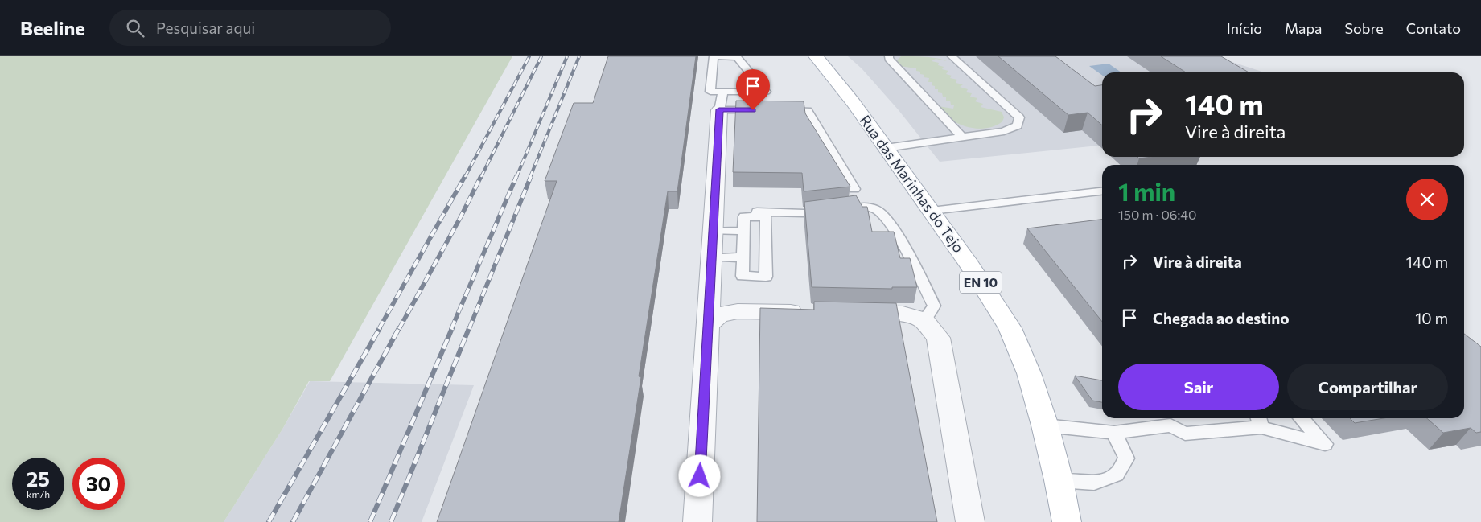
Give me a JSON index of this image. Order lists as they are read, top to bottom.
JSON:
{
  "streets": {
    "main road": ["Rua das Marinhas do Tejo", "EN 10"]
  },
  "crossings": [
    ["Rua das Marinhas do Tejo", "EN 10"]
  ],
  "page": {
    "header": "Beeline",
    "search": "Pesquisar aqui",
    "nav": [
      "Início",
      "Mapa",
      "Sobre",
      "Contato"
    ],
    "turn": ["140 m", "Vire à direita"],
    "heading": ["1 min", "150 m · 06:40"],
    "list": [
      {
        "name": "Vire à direita",
        "value": "140 m"
      },
      {
        "name": "Chegada ao destino",
        "value": "10 m"
      }
    ],
    "buttons": ["Sair", "Compartilhar"],
    "speed": "25 km/h",
    "limit": "30"
  }
}
